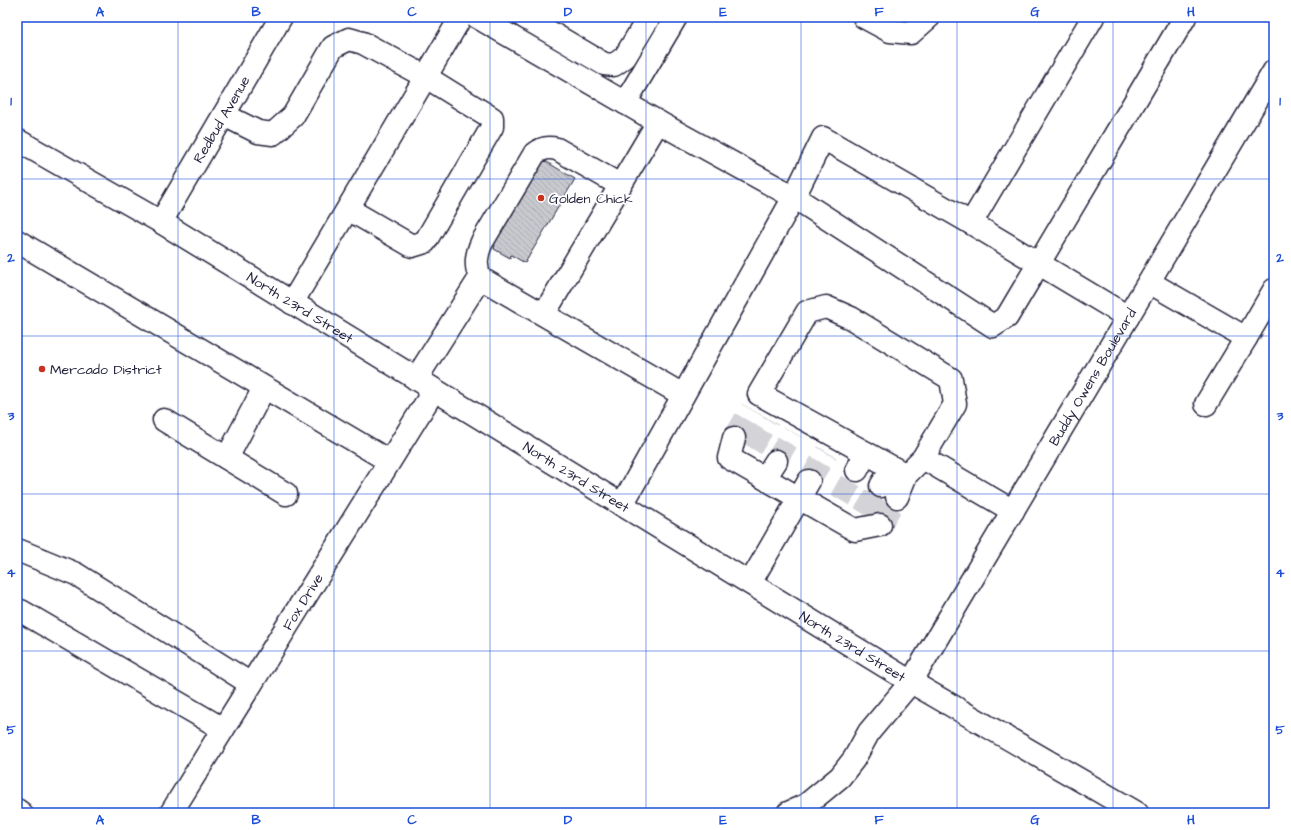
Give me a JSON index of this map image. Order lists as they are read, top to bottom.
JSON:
{
  "streets": {
    "main road": [
      "Redbud Avenue",
      "North 23rd Street",
      "Buddy Owens Boulevard",
      "Fox Drive"
    ]
  },
  "crossings": [
    ["Redbud Avenue", "North 23rd Street"],
    ["North 23rd Street", "Buddy Owens Boulevard"],
    ["North 23rd Street", "Fox Drive"]
  ],
  "places": ["Golden Chick", "Mercado District"],
  "grid": {
    "columns": [
      "A",
      "B",
      "C",
      "D",
      "E",
      "F",
      "G",
      "H"
    ],
    "rows": [
      "1",
      "2",
      "3",
      "4",
      "5"
    ]
  }
}
